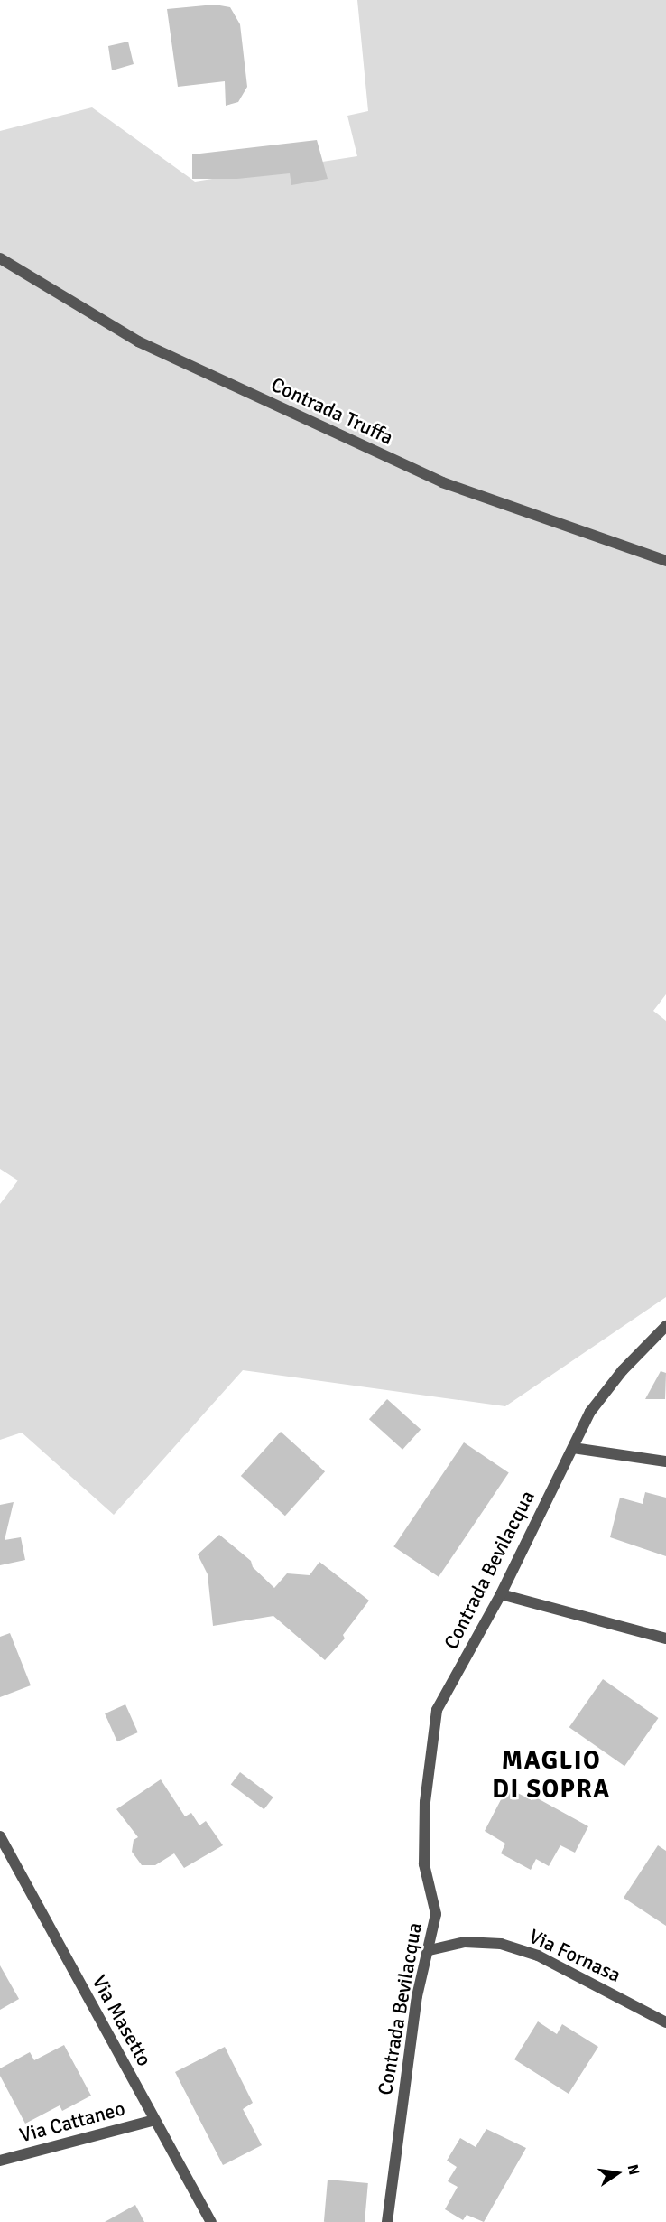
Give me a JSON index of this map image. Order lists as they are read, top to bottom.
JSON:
{
  "streets": {
    "street": [
      "Contrada Truffa",
      "Contrada Bevilacqua",
      "Via Fornasa",
      "Via Masetto",
      "Via Cattaneo"
    ]
  },
  "crossings": [
    ["Contrada Bevilacqua", "Via Fornasa"],
    ["Via Masetto", "Via Cattaneo"]
  ],
  "districts": ["MAGLIO DI SOPRA"],
  "north": "right"
}
